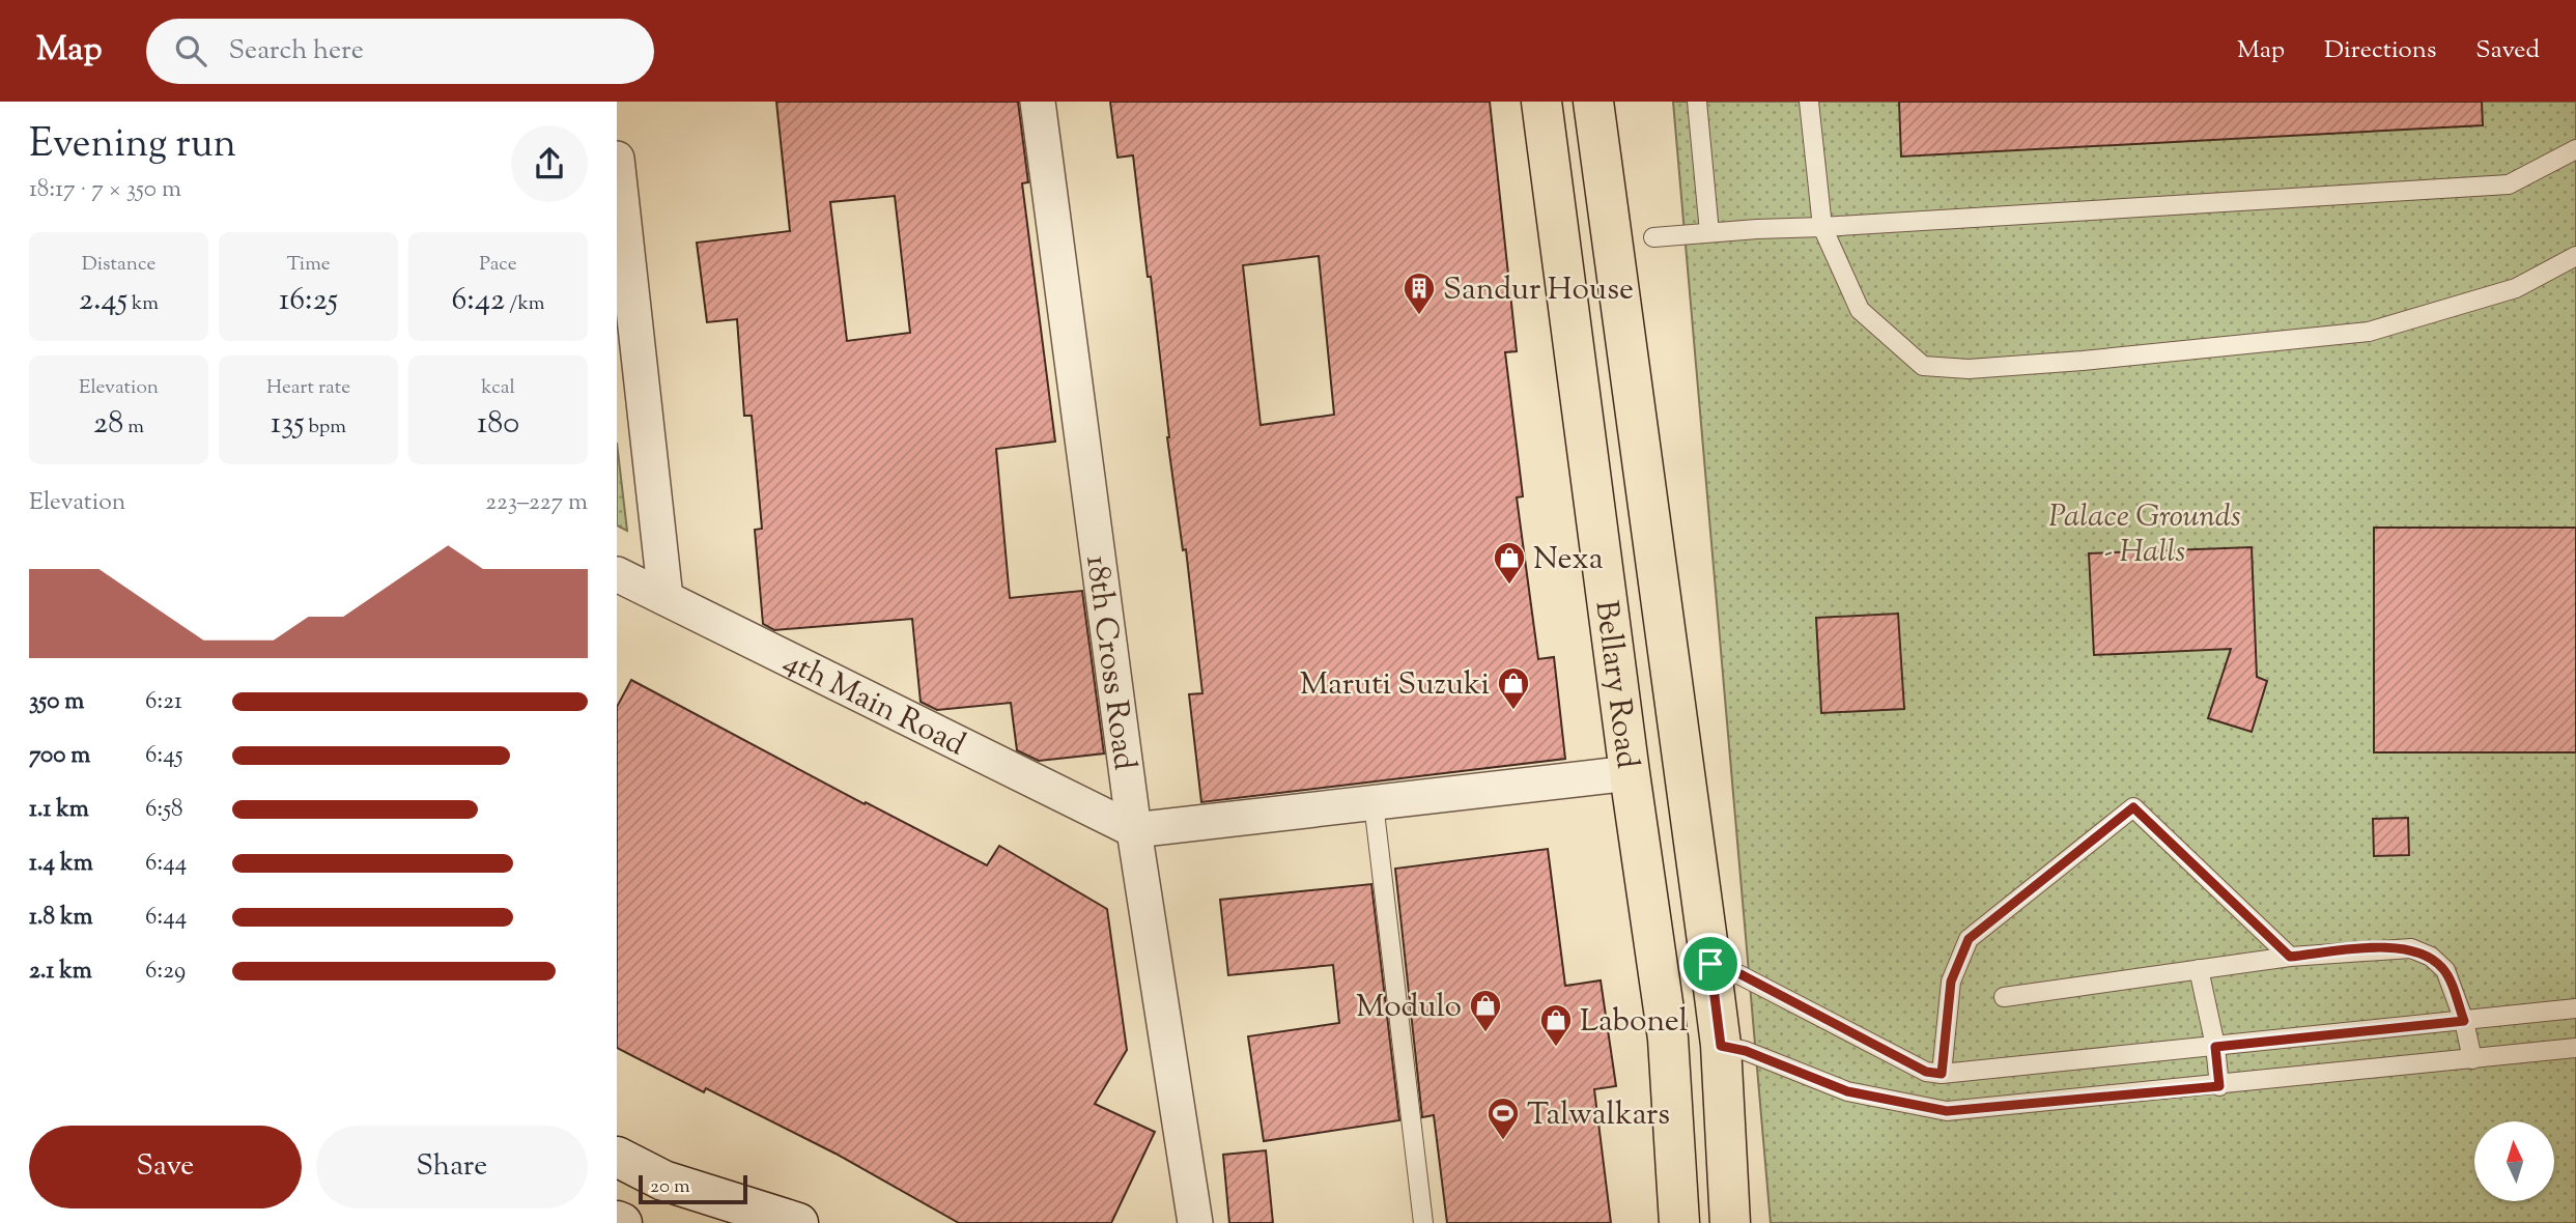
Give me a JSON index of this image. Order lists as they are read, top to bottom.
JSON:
{
  "streets": {
    "main road": ["Bellary Road"],
    "street": ["18th Cross Road", "4th Main Road"]
  },
  "crossings": [
    ["18th Cross Road", "4th Main Road"]
  ],
  "parks": ["Palace Grounds - Halls"],
  "places": {
    "building": ["Sandur House"],
    "shop": [
      "Nexa",
      "Maruti Suzuki",
      "Modulo",
      "Labonel"
    ],
    "sports": ["Talwalkars"]
  },
  "scale_bar": "20 m",
  "north": "top",
  "page": {
    "header": "Map",
    "search": "Search here",
    "nav": ["Map", "Directions", "Saved"],
    "heading": ["Evening run", "18:17 · 7 × 350 m"],
    "stats": [
      ["Distance", "2.45 km"],
      ["Time", "16:25"],
      ["Pace", "6:42 /km"],
      ["Elevation", "28 m"],
      ["Heart rate", "135 bpm"],
      ["kcal", "180"]
    ],
    "chart": ["Elevation", "223–227 m"],
    "list": [
      {
        "name": "350 m",
        "note": "6:21"
      },
      {
        "name": "700 m",
        "note": "6:45"
      },
      {
        "name": "1.1 km",
        "note": "6:58"
      },
      {
        "name": "1.4 km",
        "note": "6:44"
      },
      {
        "name": "1.8 km",
        "note": "6:44"
      },
      {
        "name": "2.1 km",
        "note": "6:29"
      }
    ],
    "buttons": ["Save", "Share"],
    "scale": "20 m"
  }
}
